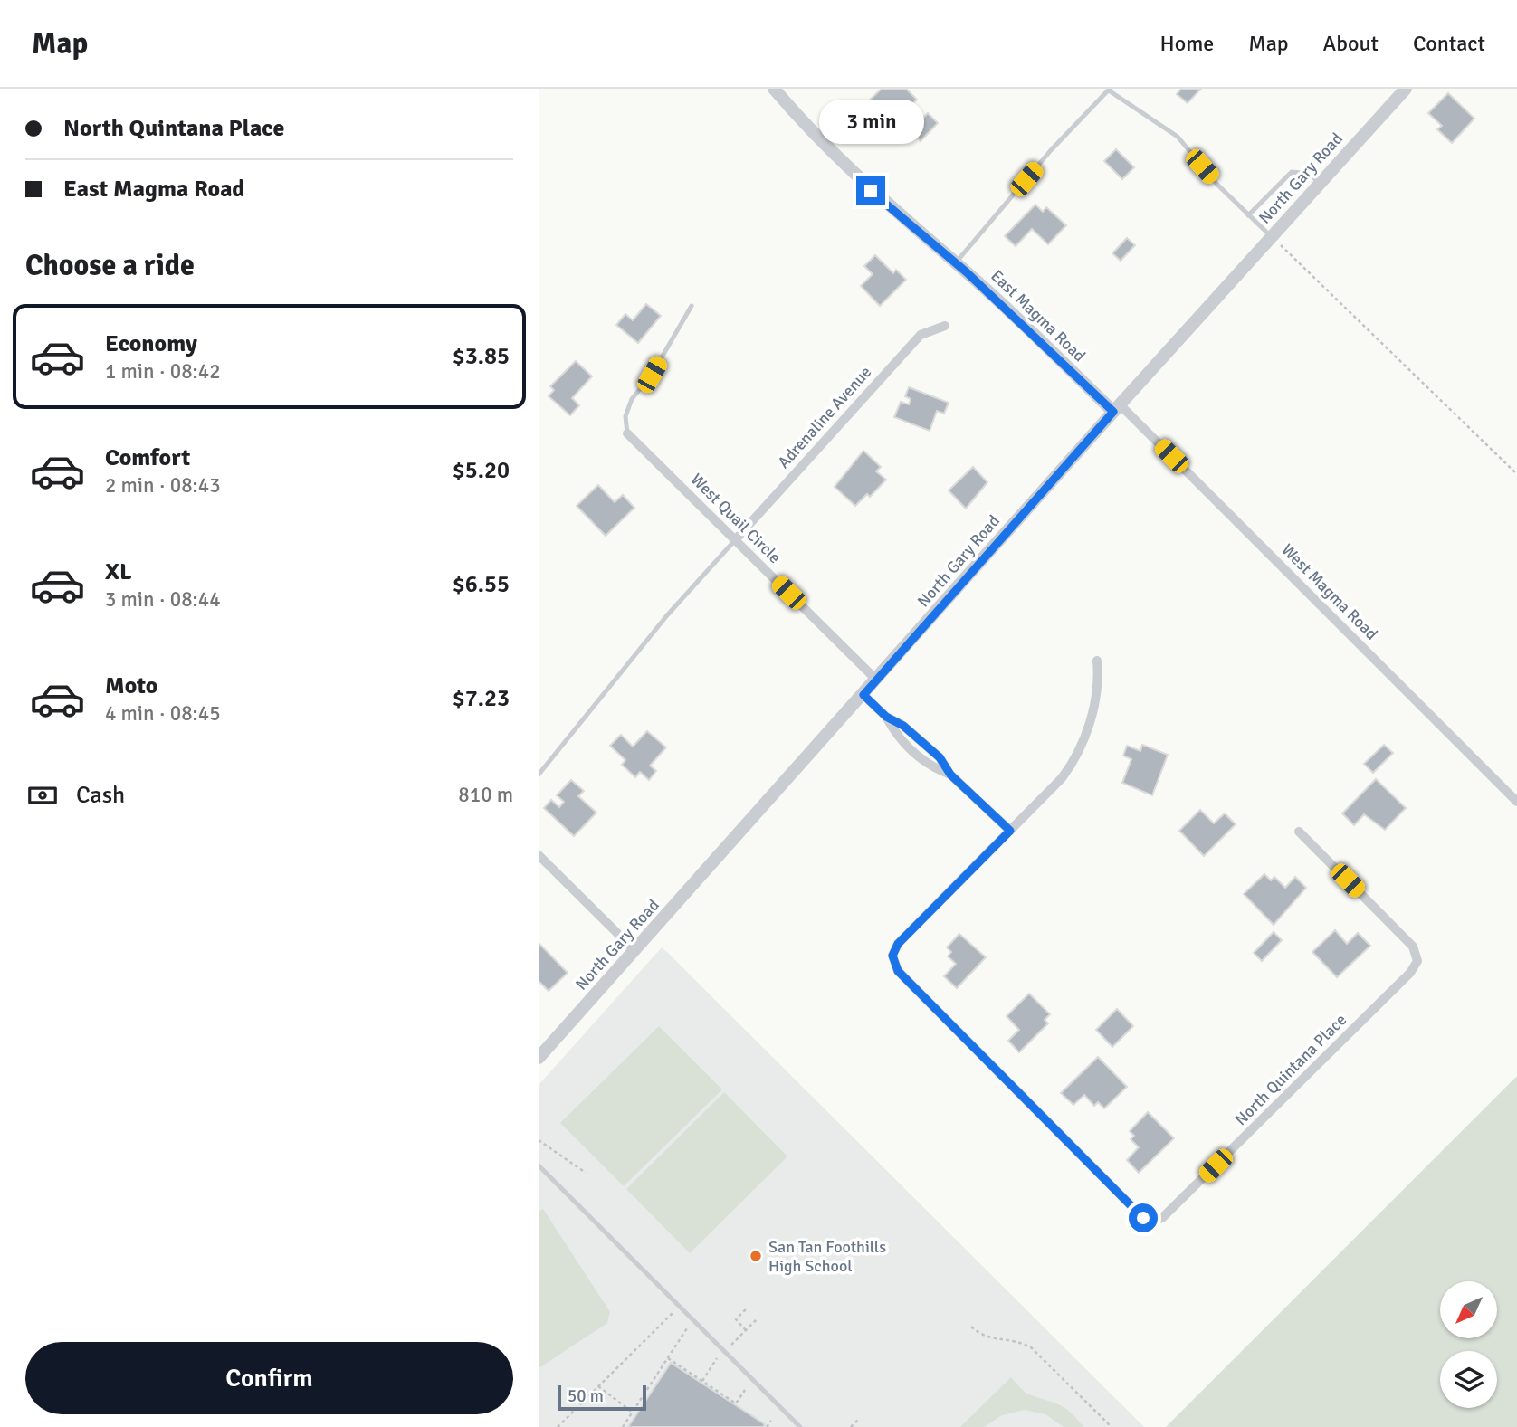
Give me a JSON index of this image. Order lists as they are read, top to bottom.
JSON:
{
  "streets": {
    "street": [
      "North Gary Road",
      "East Magma Road",
      "Adrenaline Avenue",
      "West Quail Circle",
      "West Magma Road",
      "North Quintana Place"
    ]
  },
  "crossings": [
    ["North Gary Road", "East Magma Road"],
    ["North Gary Road", "West Quail Circle"],
    ["North Gary Road", "West Magma Road"],
    ["East Magma Road", "West Magma Road"],
    ["Adrenaline Avenue", "West Quail Circle"]
  ],
  "places": ["San Tan Foothills High School"],
  "scale_bar": "50 m",
  "north": "bottom left",
  "page": {
    "header": "Map",
    "nav": [
      "Home",
      "Map",
      "About",
      "Contact"
    ],
    "banner": ["North Quintana Place", "East Magma Road"],
    "bubble": "3 min",
    "heading": "Choose a ride",
    "list": [
      {
        "name": "Economy",
        "note": "1 min · 08:42",
        "value": "$3.85"
      },
      {
        "name": "Comfort",
        "note": "2 min · 08:43",
        "value": "$5.20"
      },
      {
        "name": "XL",
        "note": "3 min · 08:44",
        "value": "$6.55"
      },
      {
        "name": "Moto",
        "note": "4 min · 08:45",
        "value": "$7.23"
      }
    ],
    "pay": ["Cash", "810 m"],
    "buttons": "Confirm",
    "scale": "50 m"
  }
}
